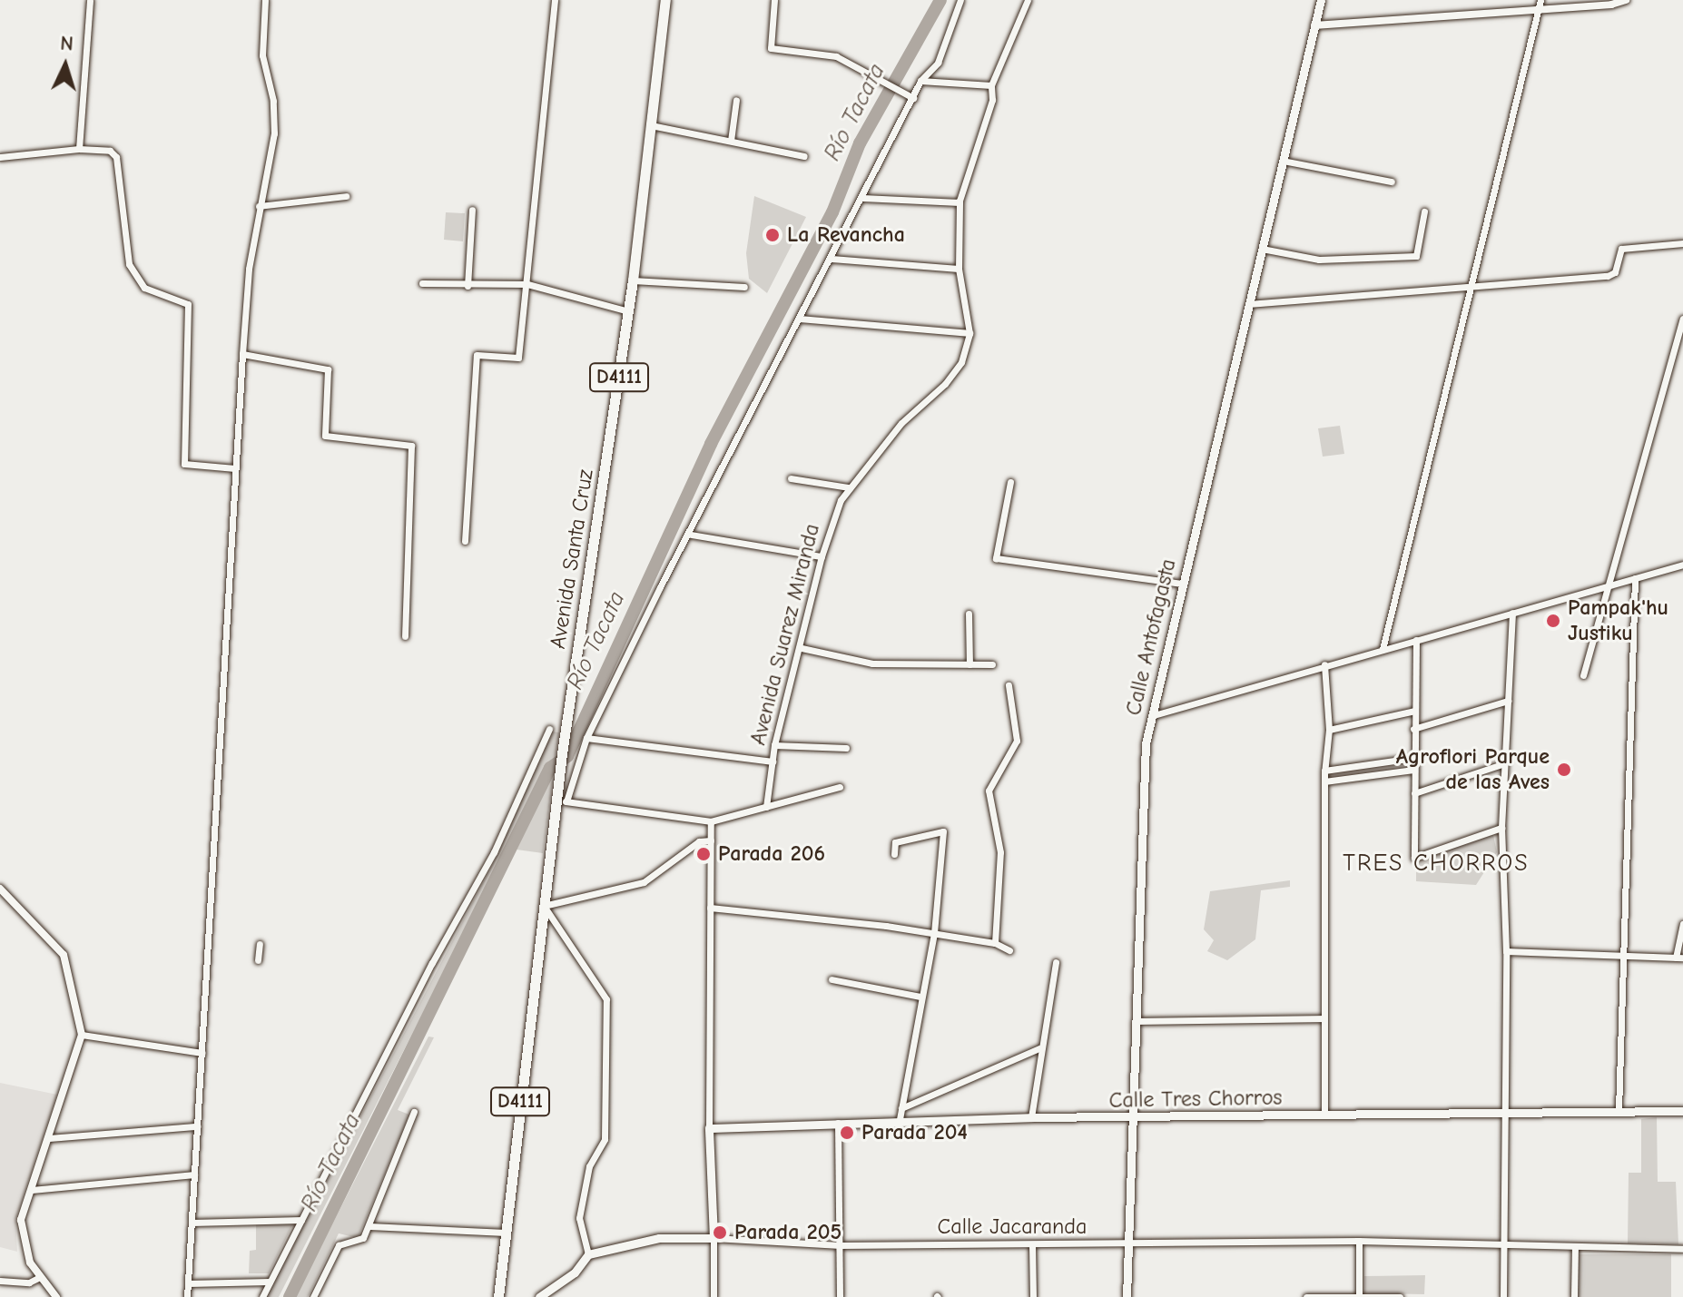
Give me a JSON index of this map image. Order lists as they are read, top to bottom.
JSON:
{
  "streets": {
    "main road": [
      "D4111",
      "Avenida Santa Cruz",
      "Calle Antofagasta",
      "Calle Tres Chorros",
      "Calle Jacaranda"
    ],
    "street": ["Avenida Suarez Miranda"]
  },
  "crossings": [
    ["Calle Antofagasta", "Calle Tres Chorros"],
    ["Calle Antofagasta", "Calle Jacaranda"]
  ],
  "districts": ["TRES CHORROS"],
  "water": ["Río Tacata"],
  "places": [
    "La Revancha",
    "Pampak'hu Justiku",
    "Agroflori Parque de las Aves",
    "Parada 206",
    "Parada 204",
    "Parada 205"
  ],
  "north": "top"
}
